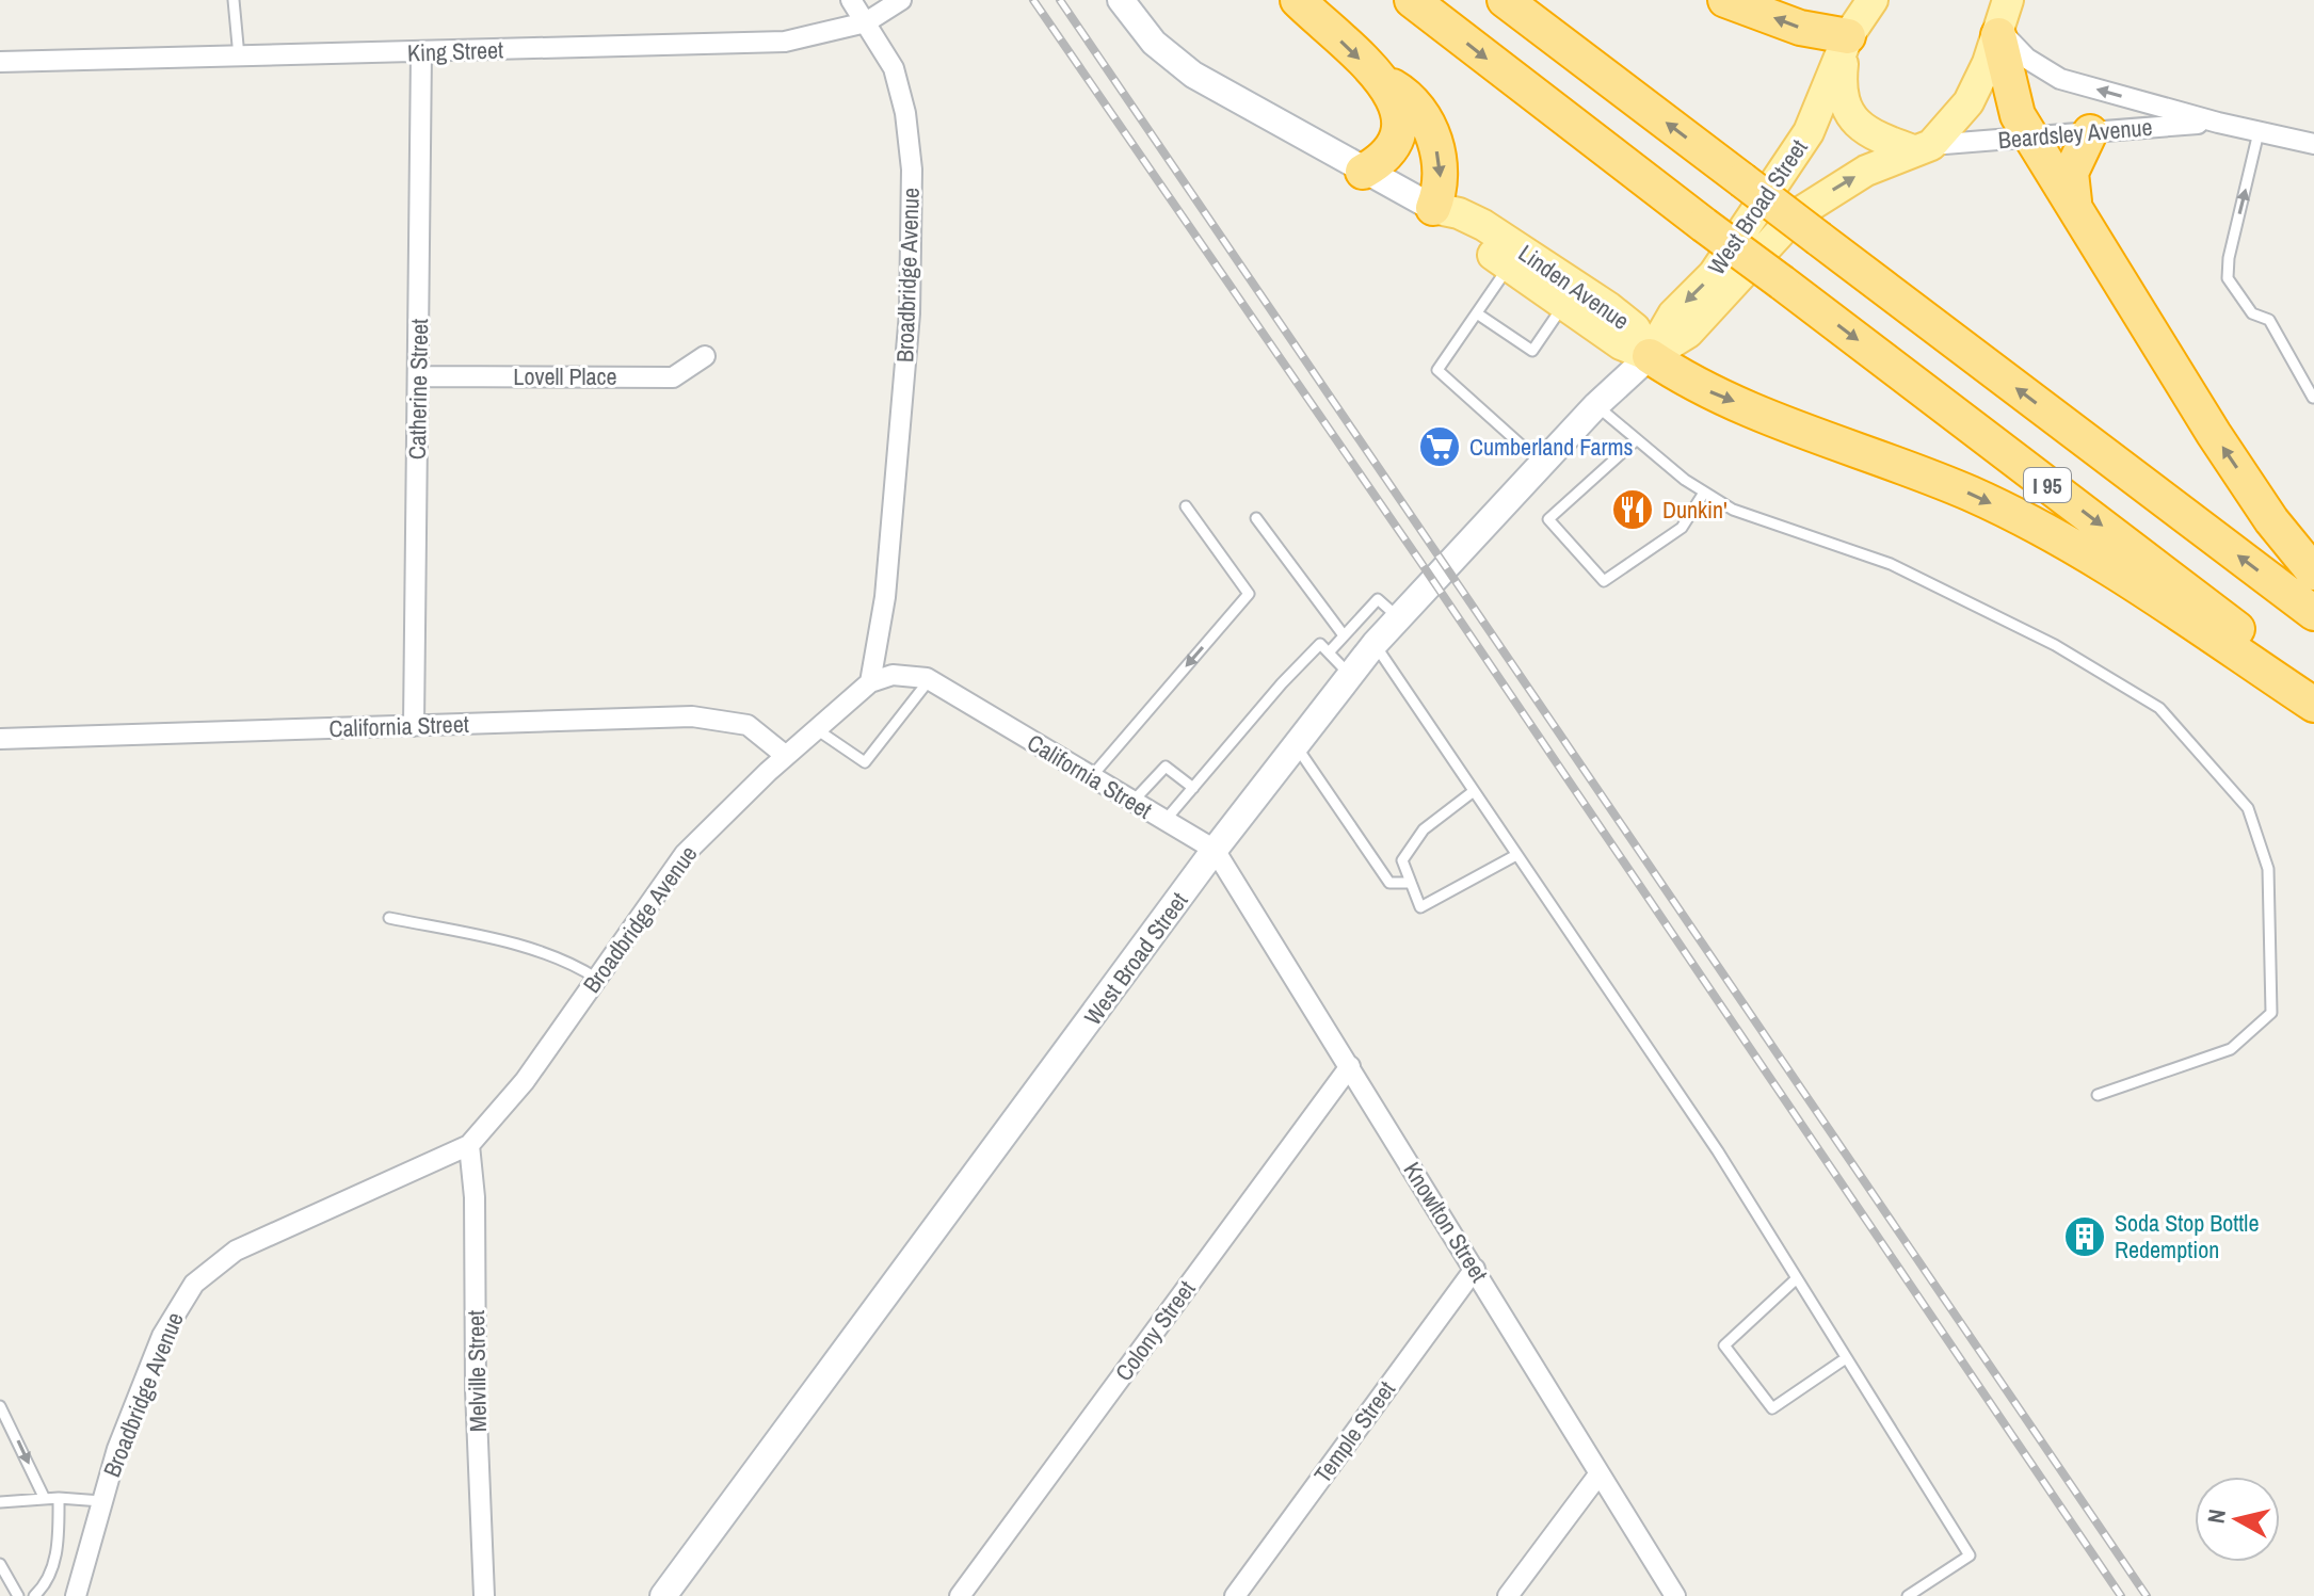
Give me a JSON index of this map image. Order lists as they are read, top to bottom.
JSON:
{
  "streets": {
    "highway": ["I 95"],
    "main road": ["West Broad Street", "Linden Avenue"],
    "street": [
      "King Street",
      "Beardsley Avenue",
      "Broadbridge Avenue",
      "Lovell Place",
      "Catherine Street",
      "California Street",
      "Knowlton Street",
      "Colony Street",
      "Melville Street",
      "Temple Street"
    ]
  },
  "crossings": [
    ["King Street", "Broadbridge Avenue"],
    ["King Street", "Catherine Street"],
    ["Beardsley Avenue", "West Broad Street"],
    ["West Broad Street", "Linden Avenue"],
    ["West Broad Street", "California Street"],
    ["West Broad Street", "Knowlton Street"],
    ["Broadbridge Avenue", "California Street"],
    ["Broadbridge Avenue", "Melville Street"],
    ["Lovell Place", "Catherine Street"],
    ["Catherine Street", "California Street"],
    ["California Street", "Knowlton Street"],
    ["Knowlton Street", "Colony Street"],
    ["Knowlton Street", "Temple Street"]
  ],
  "one_way": ["Beardsley Avenue"],
  "places": {
    "supermarket": ["Cumberland Farms"],
    "restaurant": ["Dunkin'"],
    "building": ["Soda Stop Bottle Redemption"]
  },
  "north": "left"
}
